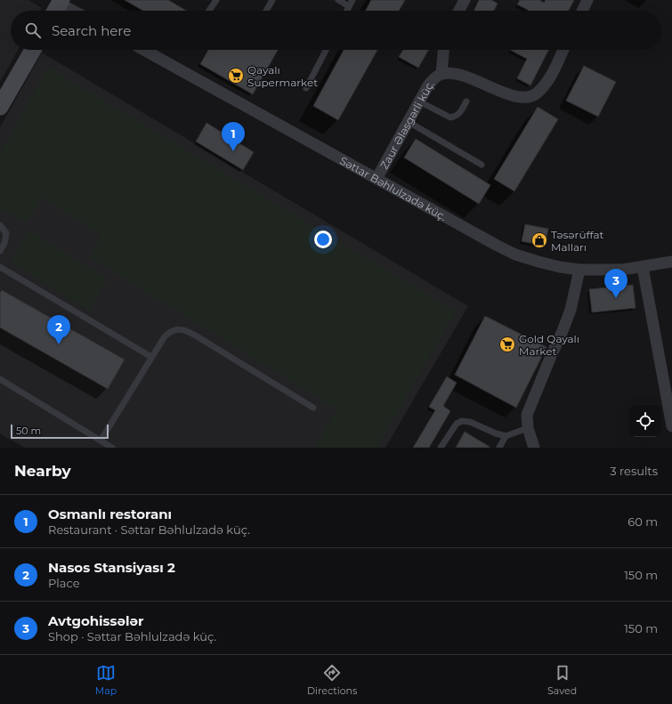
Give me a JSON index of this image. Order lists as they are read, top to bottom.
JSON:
{
  "streets": {
    "street": ["Zaur Ələsgərli küç.", "Səttar Bəhlulzadə küç."]
  },
  "crossings": [
    ["Zaur Ələsgərli küç.", "Səttar Bəhlulzadə küç."]
  ],
  "places": {
    "supermarket": ["Qayalı Supermarket", "Gold Qayalı Market"],
    "shop": ["Təsərüffat Malları"]
  },
  "scale_bar": "50 m",
  "page": {
    "search": "Search here",
    "pins": ["1", "3", "2"],
    "scale": "50 m",
    "heading": ["Nearby", "3 results"],
    "list": [
      {
        "mark": "1",
        "name": "Osmanlı restoranı",
        "note": "Restaurant · Səttar Bəhlulzadə küç.",
        "value": "60 m"
      },
      {
        "mark": "2",
        "name": "Nasos Stansiyası 2",
        "note": "Place",
        "value": "150 m"
      },
      {
        "mark": "3",
        "name": "Avtgohissələr",
        "note": "Shop · Səttar Bəhlulzadə küç.",
        "value": "150 m"
      }
    ],
    "nav": ["Map", "Directions", "Saved"]
  }
}
